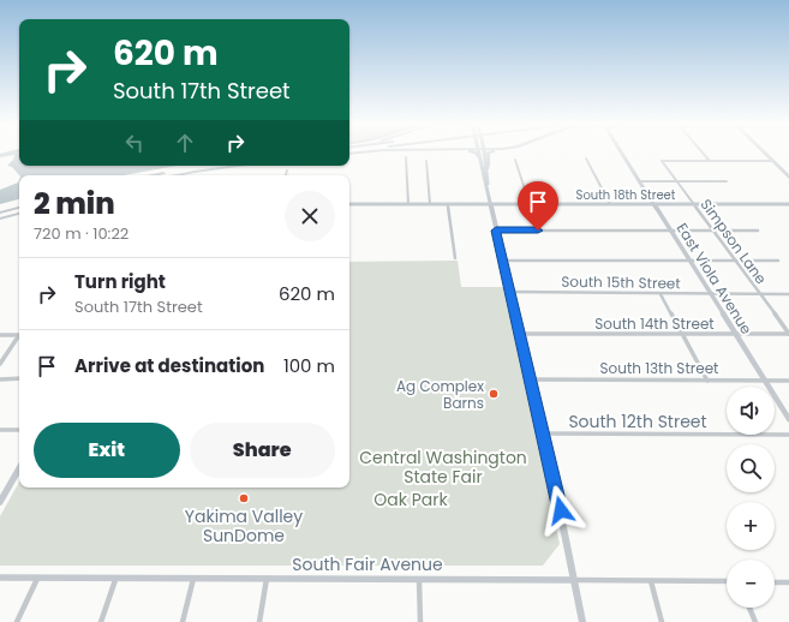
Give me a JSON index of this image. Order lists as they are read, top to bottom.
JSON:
{
  "streets": {
    "street": [
      "South 18th Street",
      "Simpson Lane",
      "East Viola Avenue",
      "South 15th Street",
      "South 14th Street",
      "South 13th Street",
      "South 12th Street",
      "South Fair Avenue"
    ]
  },
  "crossings": [
    ["South 18th Street", "Simpson Lane"],
    ["South 18th Street", "East Viola Avenue"],
    ["Simpson Lane", "South 15th Street"],
    ["Simpson Lane", "South 14th Street"],
    ["East Viola Avenue", "South 15th Street"],
    ["East Viola Avenue", "South 14th Street"],
    ["East Viola Avenue", "South 13th Street"]
  ],
  "parks": ["Central Washington State Fair", "Oak Park"],
  "places": ["Ag Complex Barns", "Yakima Valley SunDome"],
  "page": {
    "turn": ["620 m", "South 17th Street"],
    "heading": ["2 min", "720 m · 10:22"],
    "list": [
      {
        "name": "Turn right",
        "note": "South 17th Street",
        "value": "620 m"
      },
      {
        "name": "Arrive at destination",
        "value": "100 m"
      }
    ],
    "map_buttons": ["+", "−"],
    "buttons": ["Exit", "Share"]
  }
}
